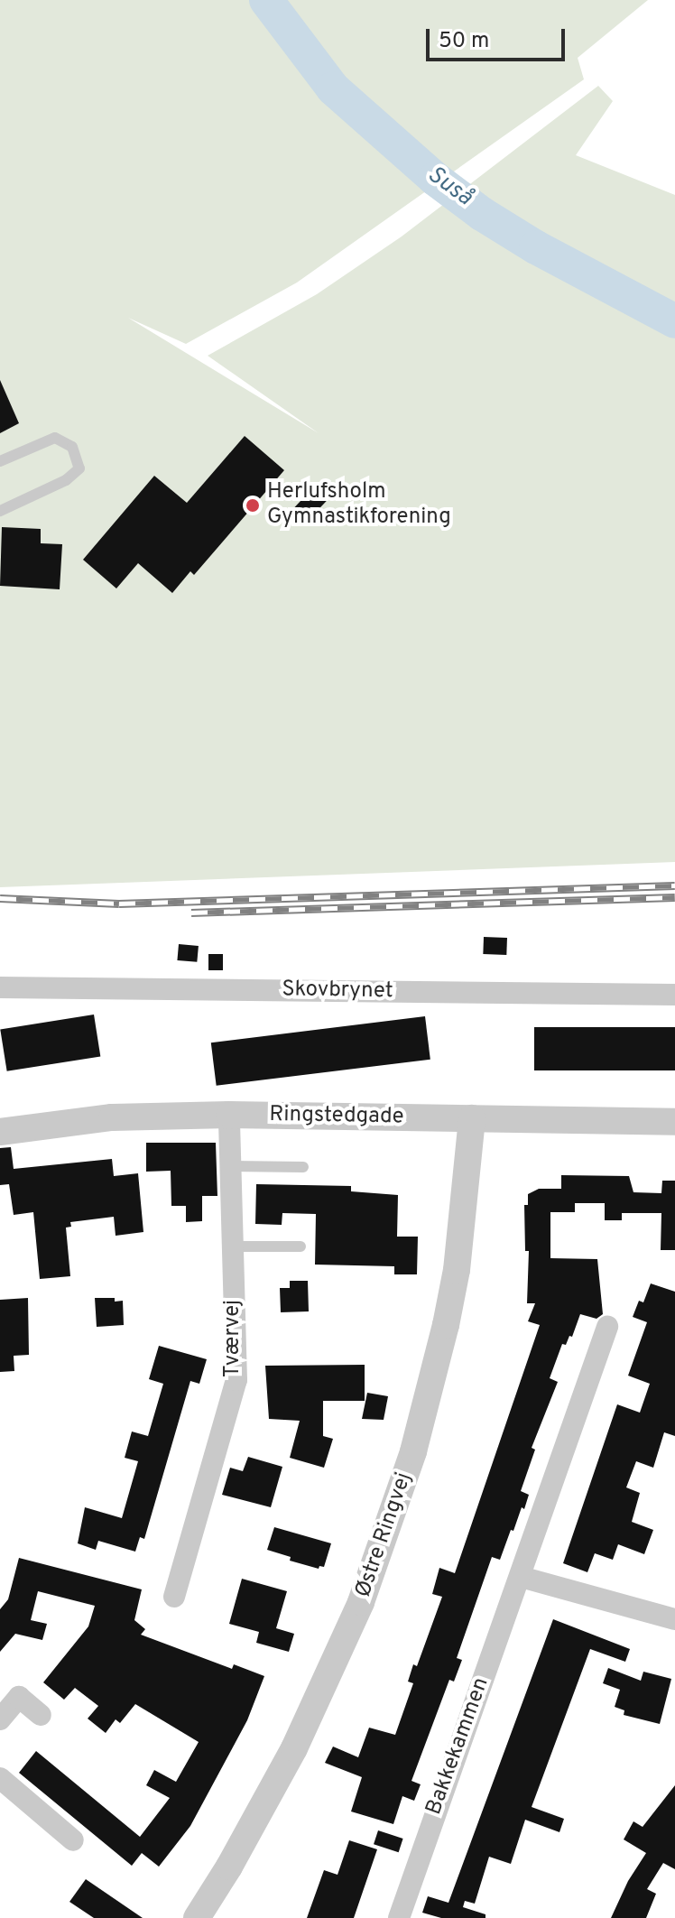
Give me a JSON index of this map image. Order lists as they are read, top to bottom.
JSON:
{
  "streets": {
    "street": [
      "Skovbrynet",
      "Ringstedgade",
      "Tværvej",
      "Østre Ringvej",
      "Bakkekammen"
    ]
  },
  "crossings": [
    ["Ringstedgade", "Tværvej"],
    ["Ringstedgade", "Østre Ringvej"]
  ],
  "water": ["Suså"],
  "places": ["Herlufsholm Gymnastikforening"],
  "scale_bar": "50 m"
}
